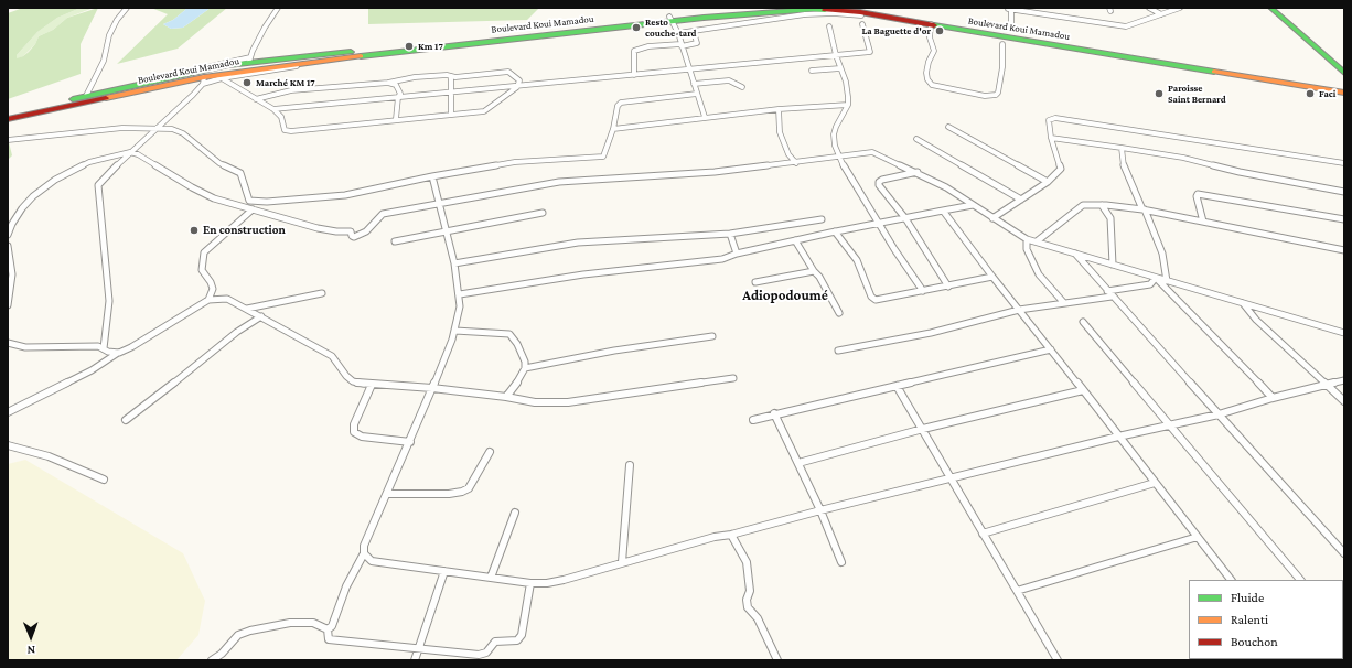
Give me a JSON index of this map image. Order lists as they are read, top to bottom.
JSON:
{
  "streets": {
    "main road": ["Boulevard Koui Mamadou"]
  },
  "districts": ["Adiopodoumé"],
  "places": [
    "Resto couche-tard",
    "La Baguette d'or",
    "Km 17",
    "Marché KM 17",
    "Paroisse Saint Bernard",
    "Faci",
    "En construction"
  ],
  "legend": ["Fluide", "Ralenti", "Bouchon"],
  "north": "bottom"
}
